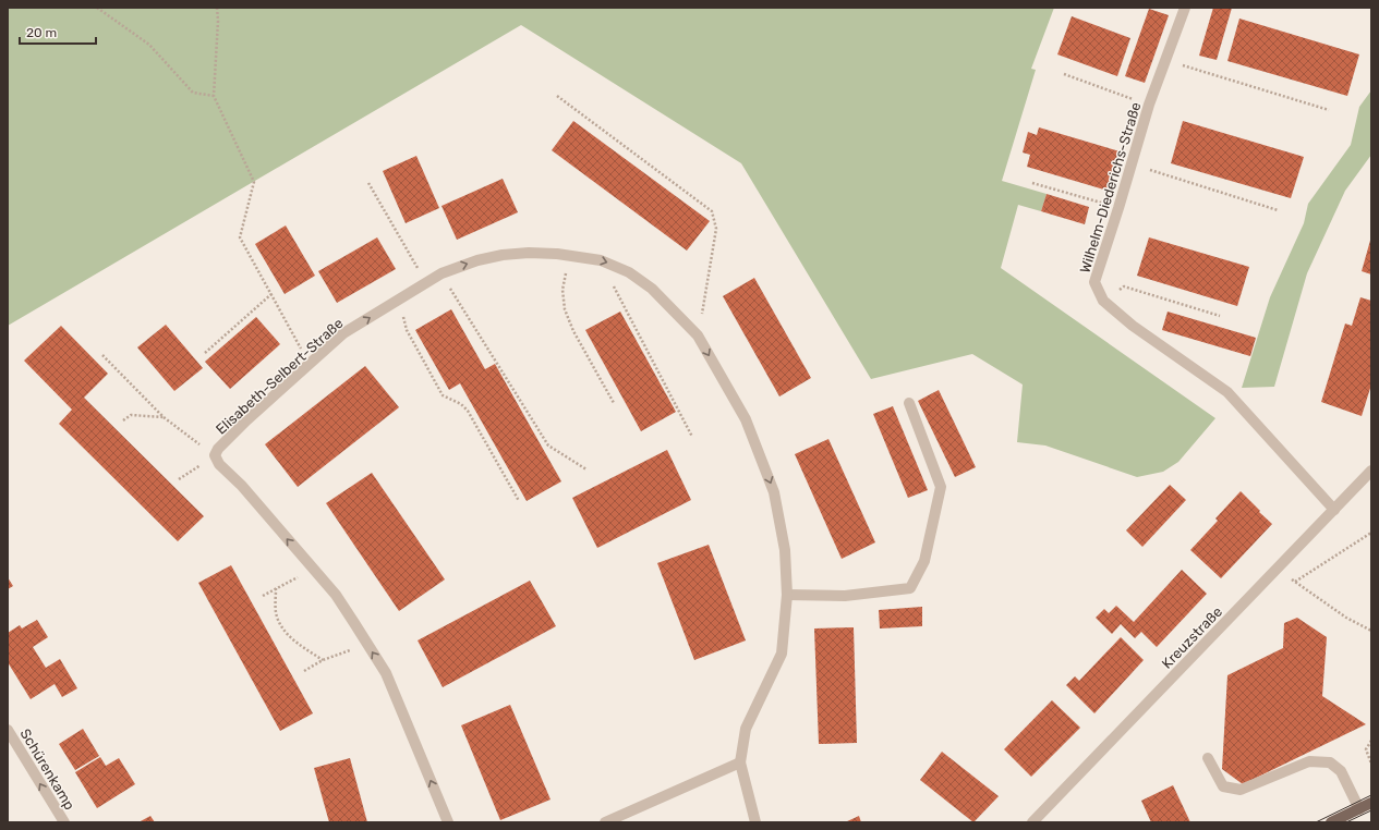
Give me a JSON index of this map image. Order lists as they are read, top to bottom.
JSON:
{
  "streets": {
    "street": [
      "Wilhelm-Diederichs-Straße",
      "Elisabeth-Selbert-Straße",
      "Kreuzstraße",
      "Schürenkamp"
    ]
  },
  "crossings": [
    ["Wilhelm-Diederichs-Straße", "Kreuzstraße"]
  ],
  "one_way": ["Schürenkamp"],
  "scale_bar": "20 m"
}
